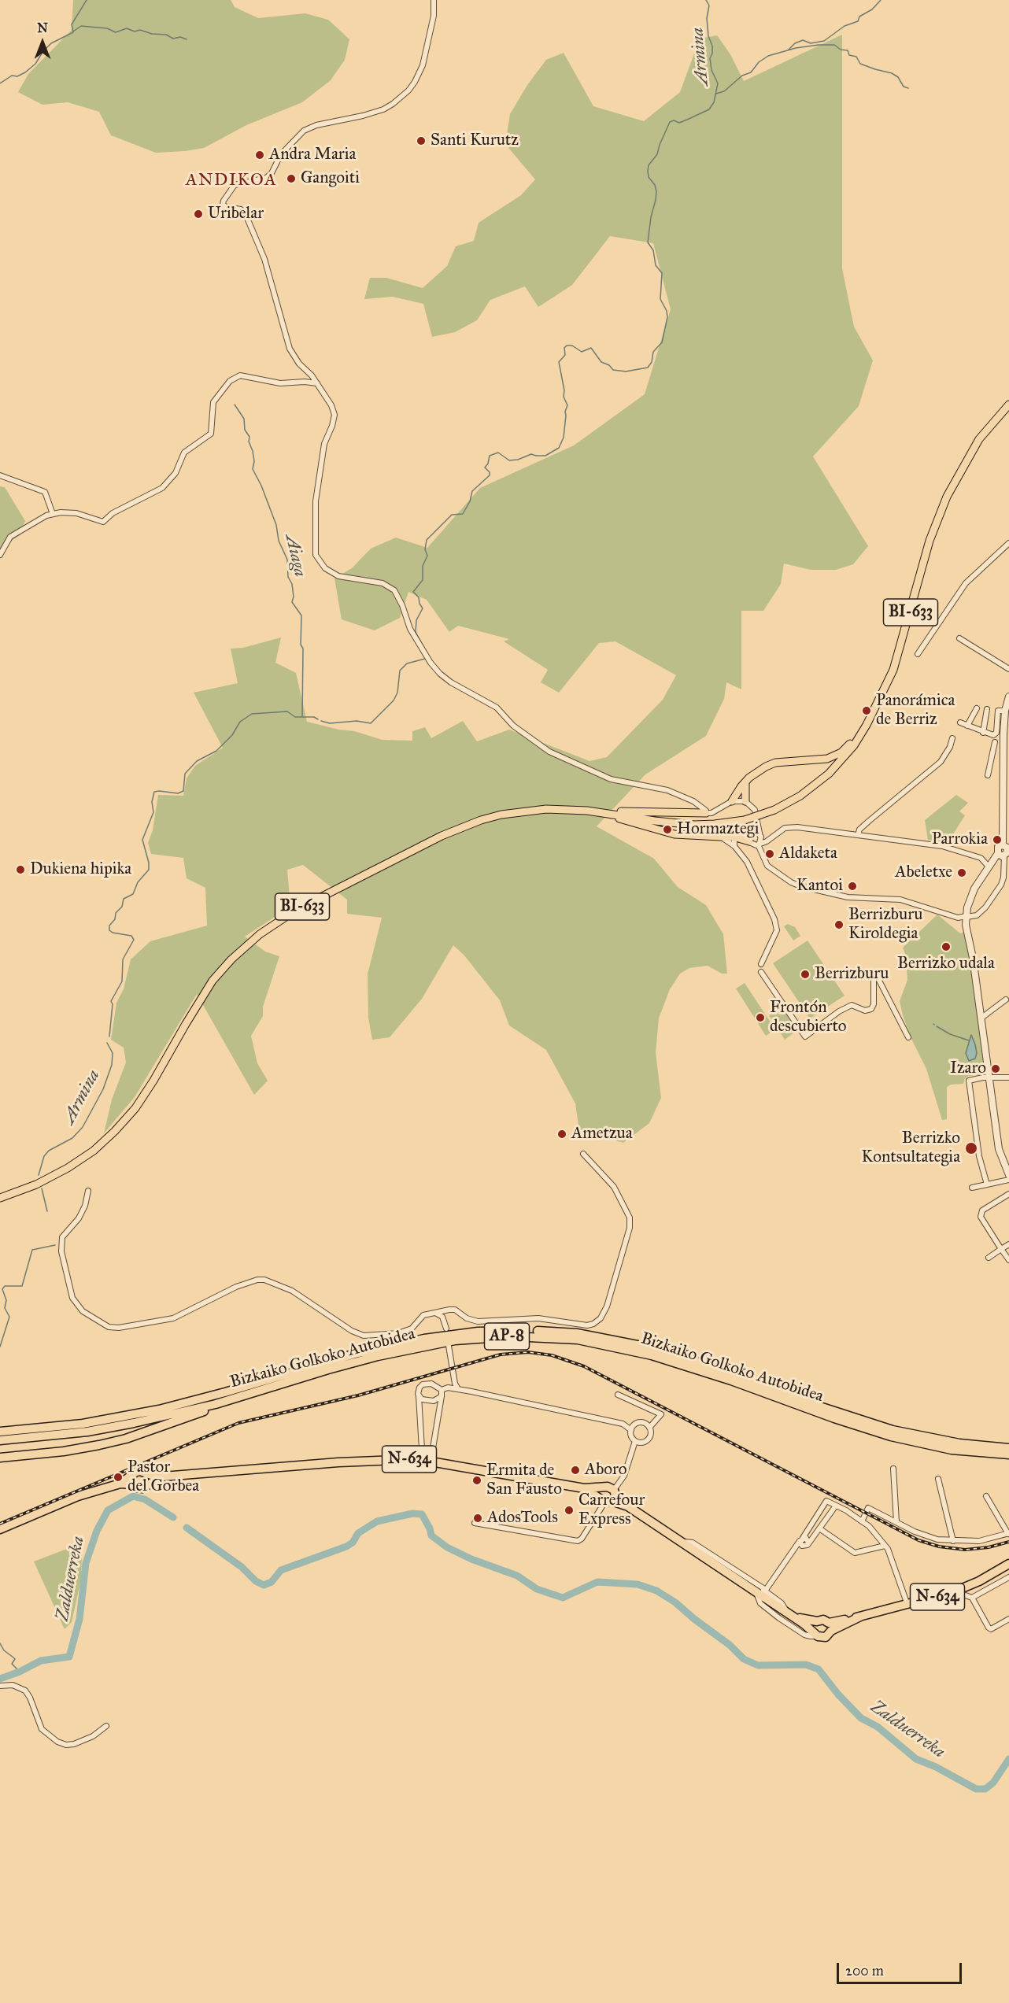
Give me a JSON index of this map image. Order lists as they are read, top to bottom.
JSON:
{
  "streets": {
    "highway": ["AP-8", "Bizkaiko Golkoko Autobidea", "N-634"],
    "main road": ["BI-633"]
  },
  "districts": ["ANDIKOA"],
  "water": ["Armina", "Aiaga", "Zalduerreka"],
  "places": [
    "Santi Kurutz",
    "Andra Maria",
    "Gangoiti",
    "Uribelar",
    "Panorámica de Berriz",
    "Hormaztegi",
    "Parrokia",
    "Aldaketa",
    "Dukiena hipika",
    "Abeletxe",
    "Kantoi",
    "Berrizburu Kiroldegia",
    "Berrizko udala",
    "Berrizburu",
    "Frontón descubierto",
    "Izaro",
    "Ametzua",
    "Berrizko Kontsultategia",
    "Aboro",
    "Pastor del Gorbea",
    "Ermita de San Fausto",
    "Carrefour Express",
    "AdosTools"
  ],
  "scale_bar": "200 m",
  "north": "top"
}
